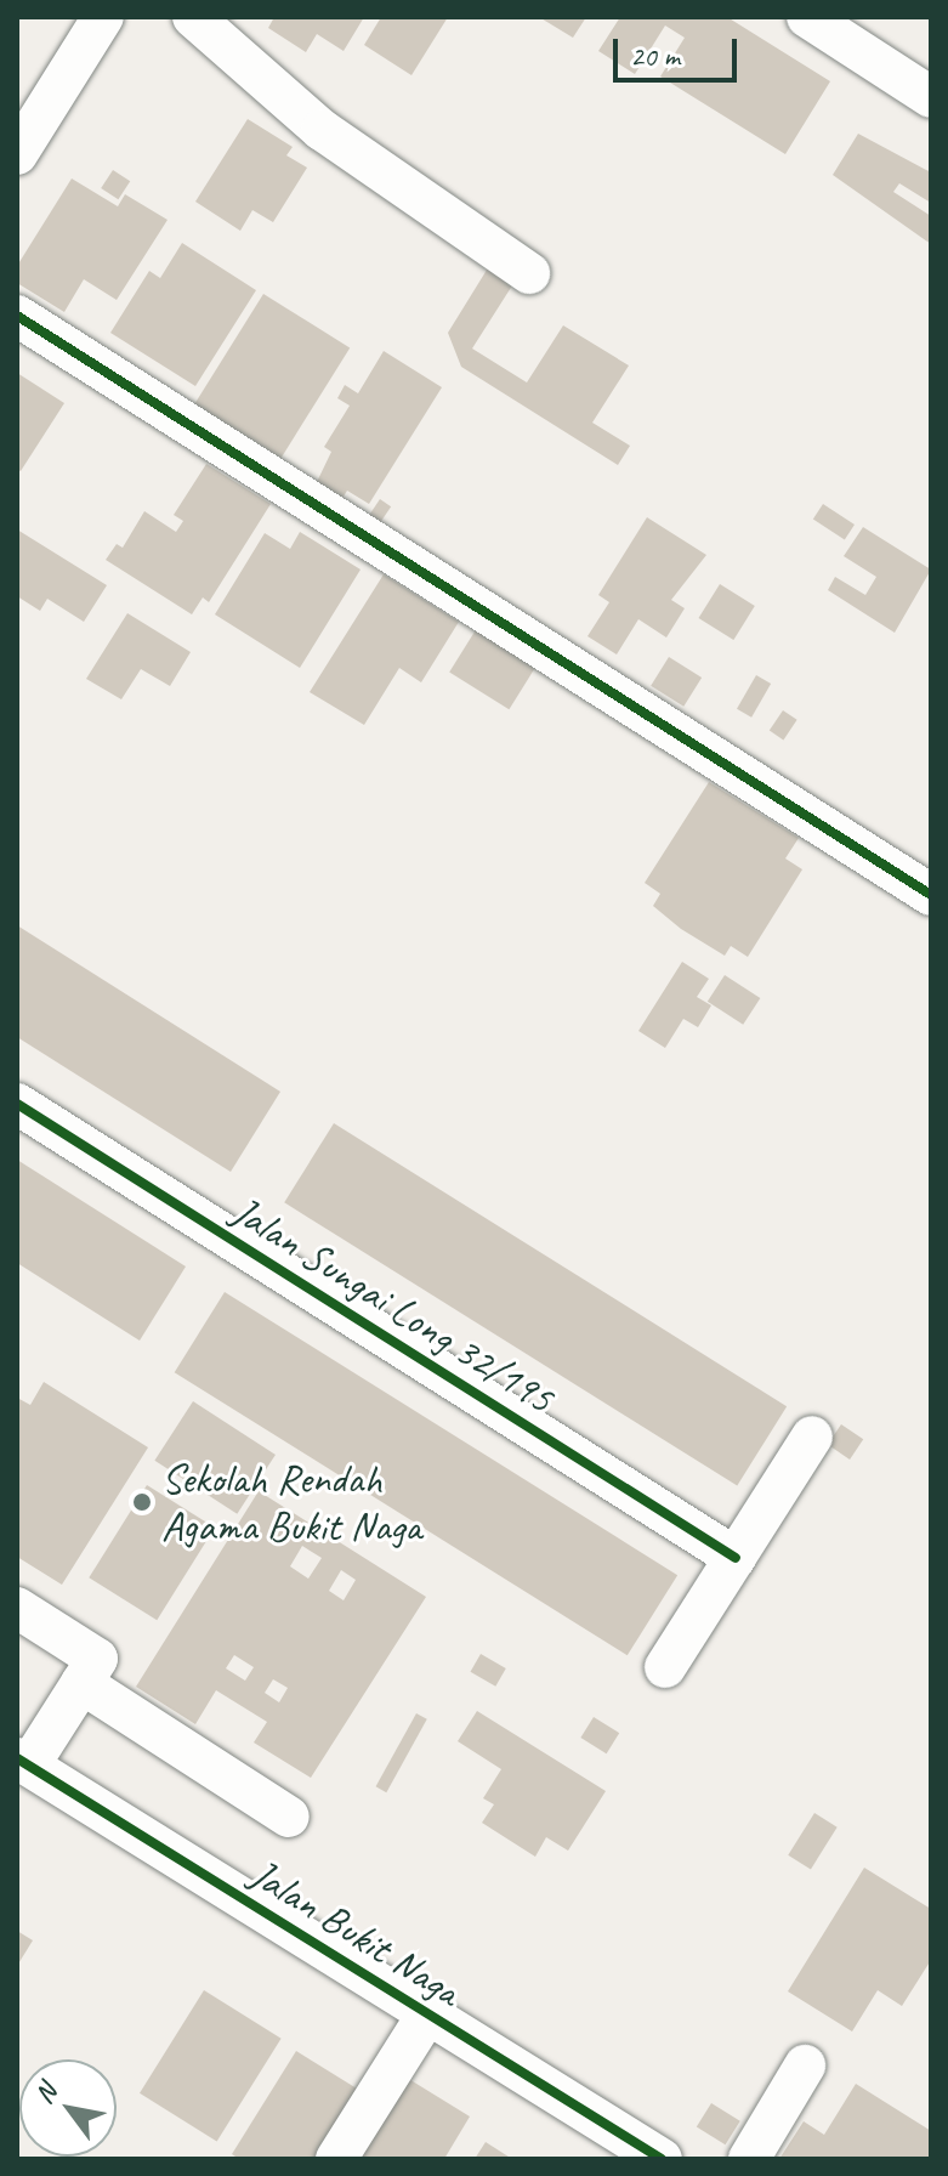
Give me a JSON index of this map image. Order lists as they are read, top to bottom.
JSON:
{
  "streets": {
    "street": ["Jalan Sungai Long 32/195", "Jalan Bukit Naga"]
  },
  "places": ["Sekolah Rendah Agama Bukit Naga"],
  "scale_bar": "20 m",
  "north": "top left"
}
